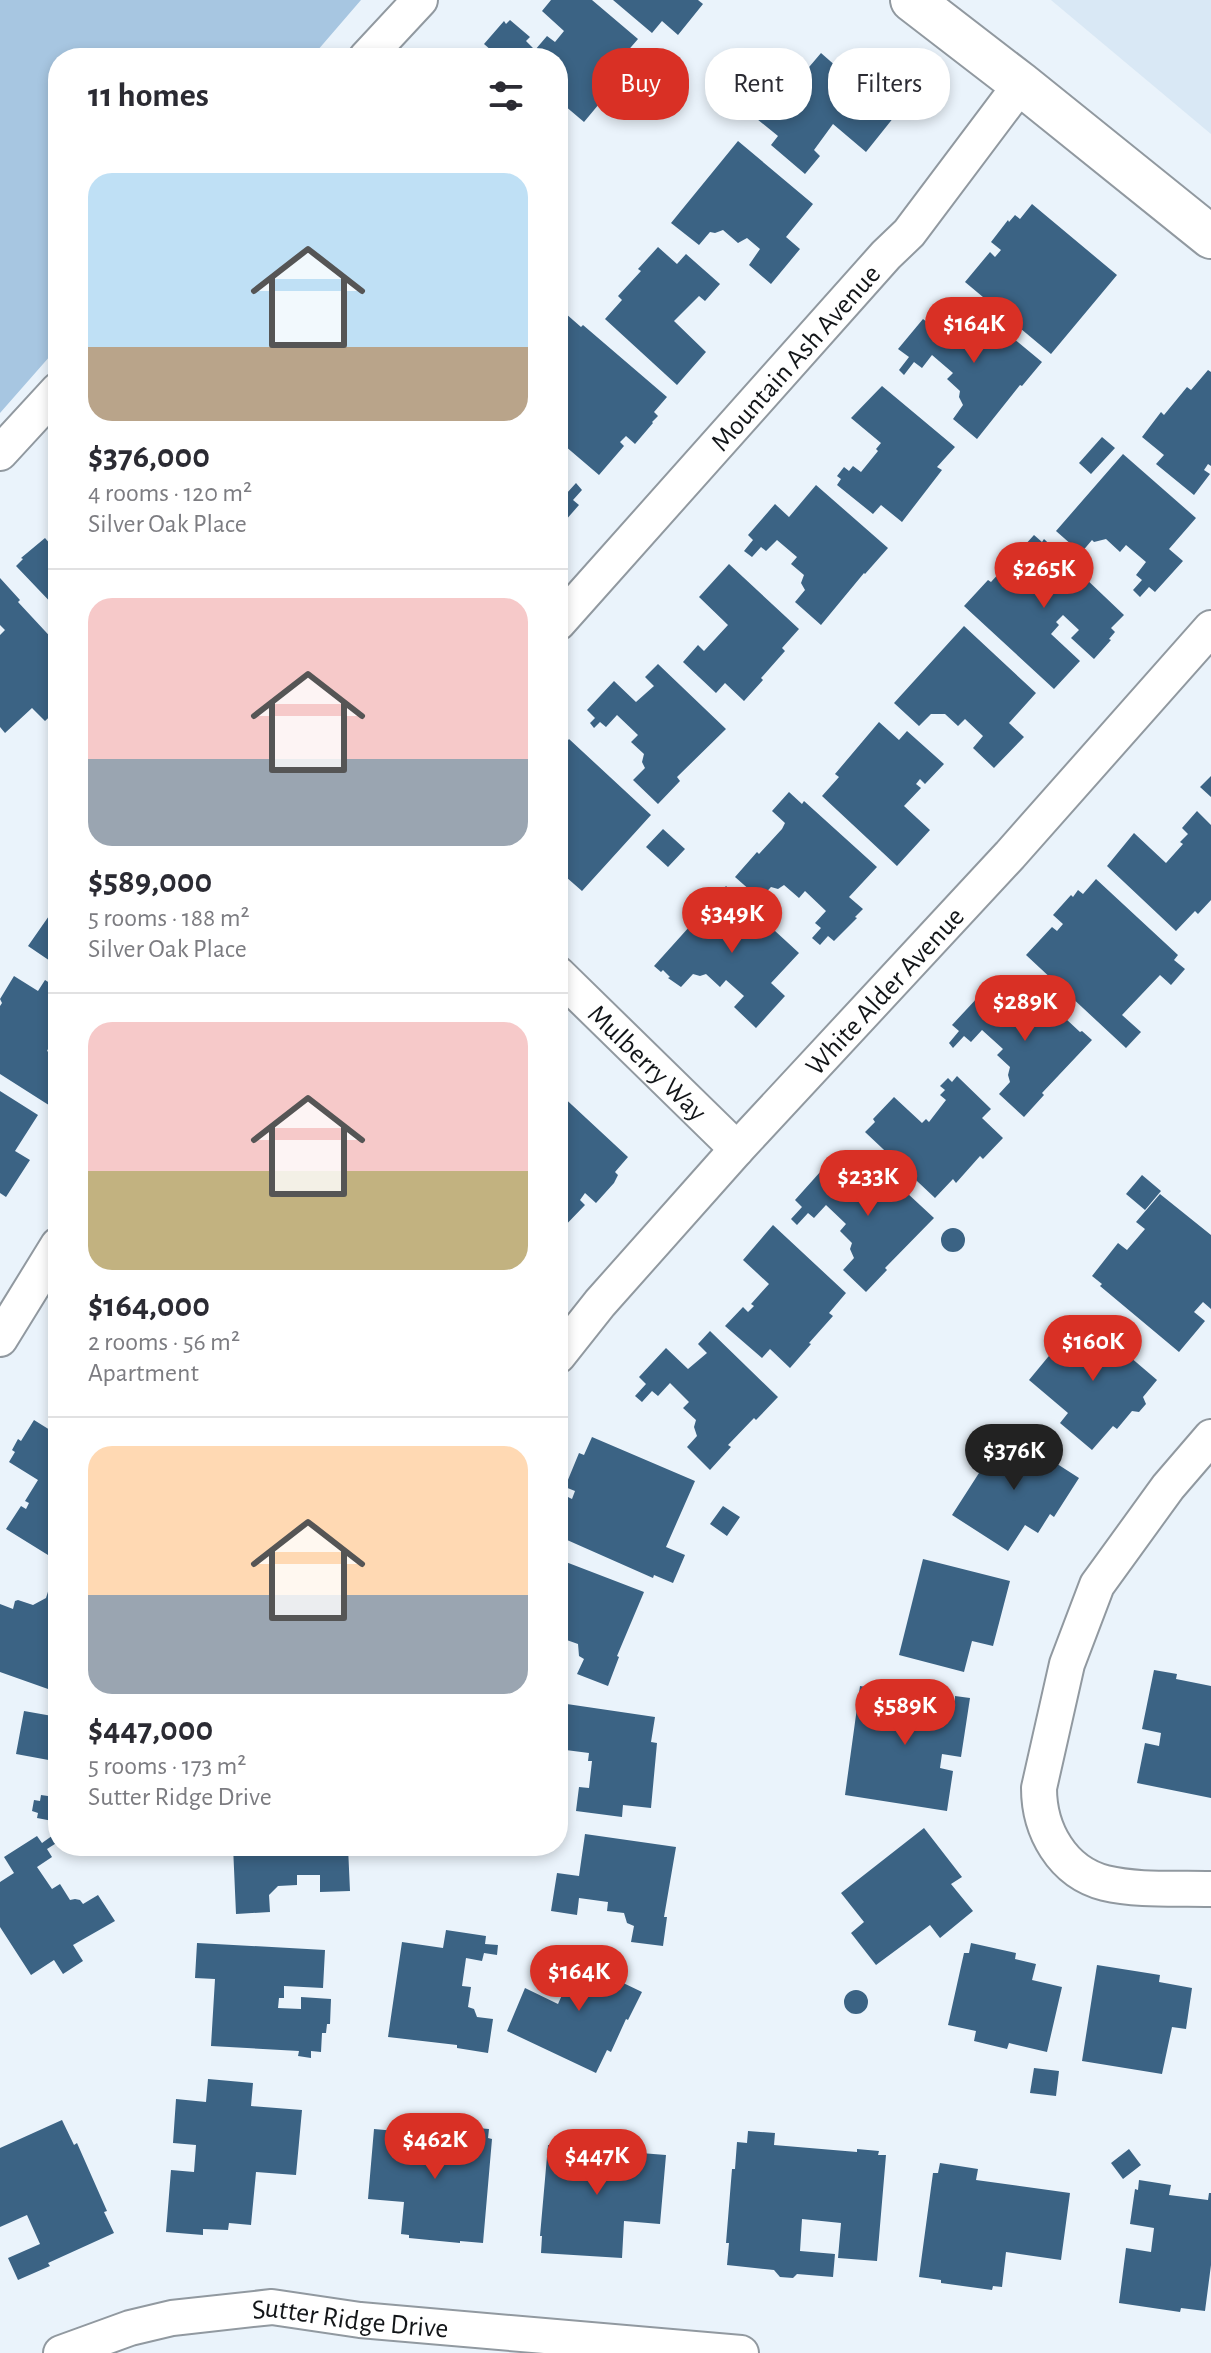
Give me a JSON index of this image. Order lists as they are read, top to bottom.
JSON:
{
  "streets": {
    "street": [
      "Mountain Ash Avenue",
      "White Alder Avenue",
      "Mulberry Way",
      "Sutter Ridge Drive"
    ]
  },
  "crossings": [
    ["White Alder Avenue", "Mulberry Way"]
  ],
  "page": {
    "chip": ["Buy", "Rent", "Filters"],
    "heading": "11 homes",
    "list": [
      {
        "name": "$376,000",
        "note": "4 rooms · 120 m² · Silver Oak Place"
      },
      {
        "name": "$589,000",
        "note": "5 rooms · 188 m² · Silver Oak Place"
      },
      {
        "name": "$164,000",
        "note": "2 rooms · 56 m² · Apartment"
      },
      {
        "name": "$447,000",
        "note": "5 rooms · 173 m² · Sutter Ridge Drive"
      }
    ],
    "price": [
      "$164K",
      "$265K",
      "$349K",
      "$289K",
      "$233K",
      "$160K",
      "$376K",
      "$589K",
      "$164K",
      "$462K",
      "$447K"
    ]
  }
}
